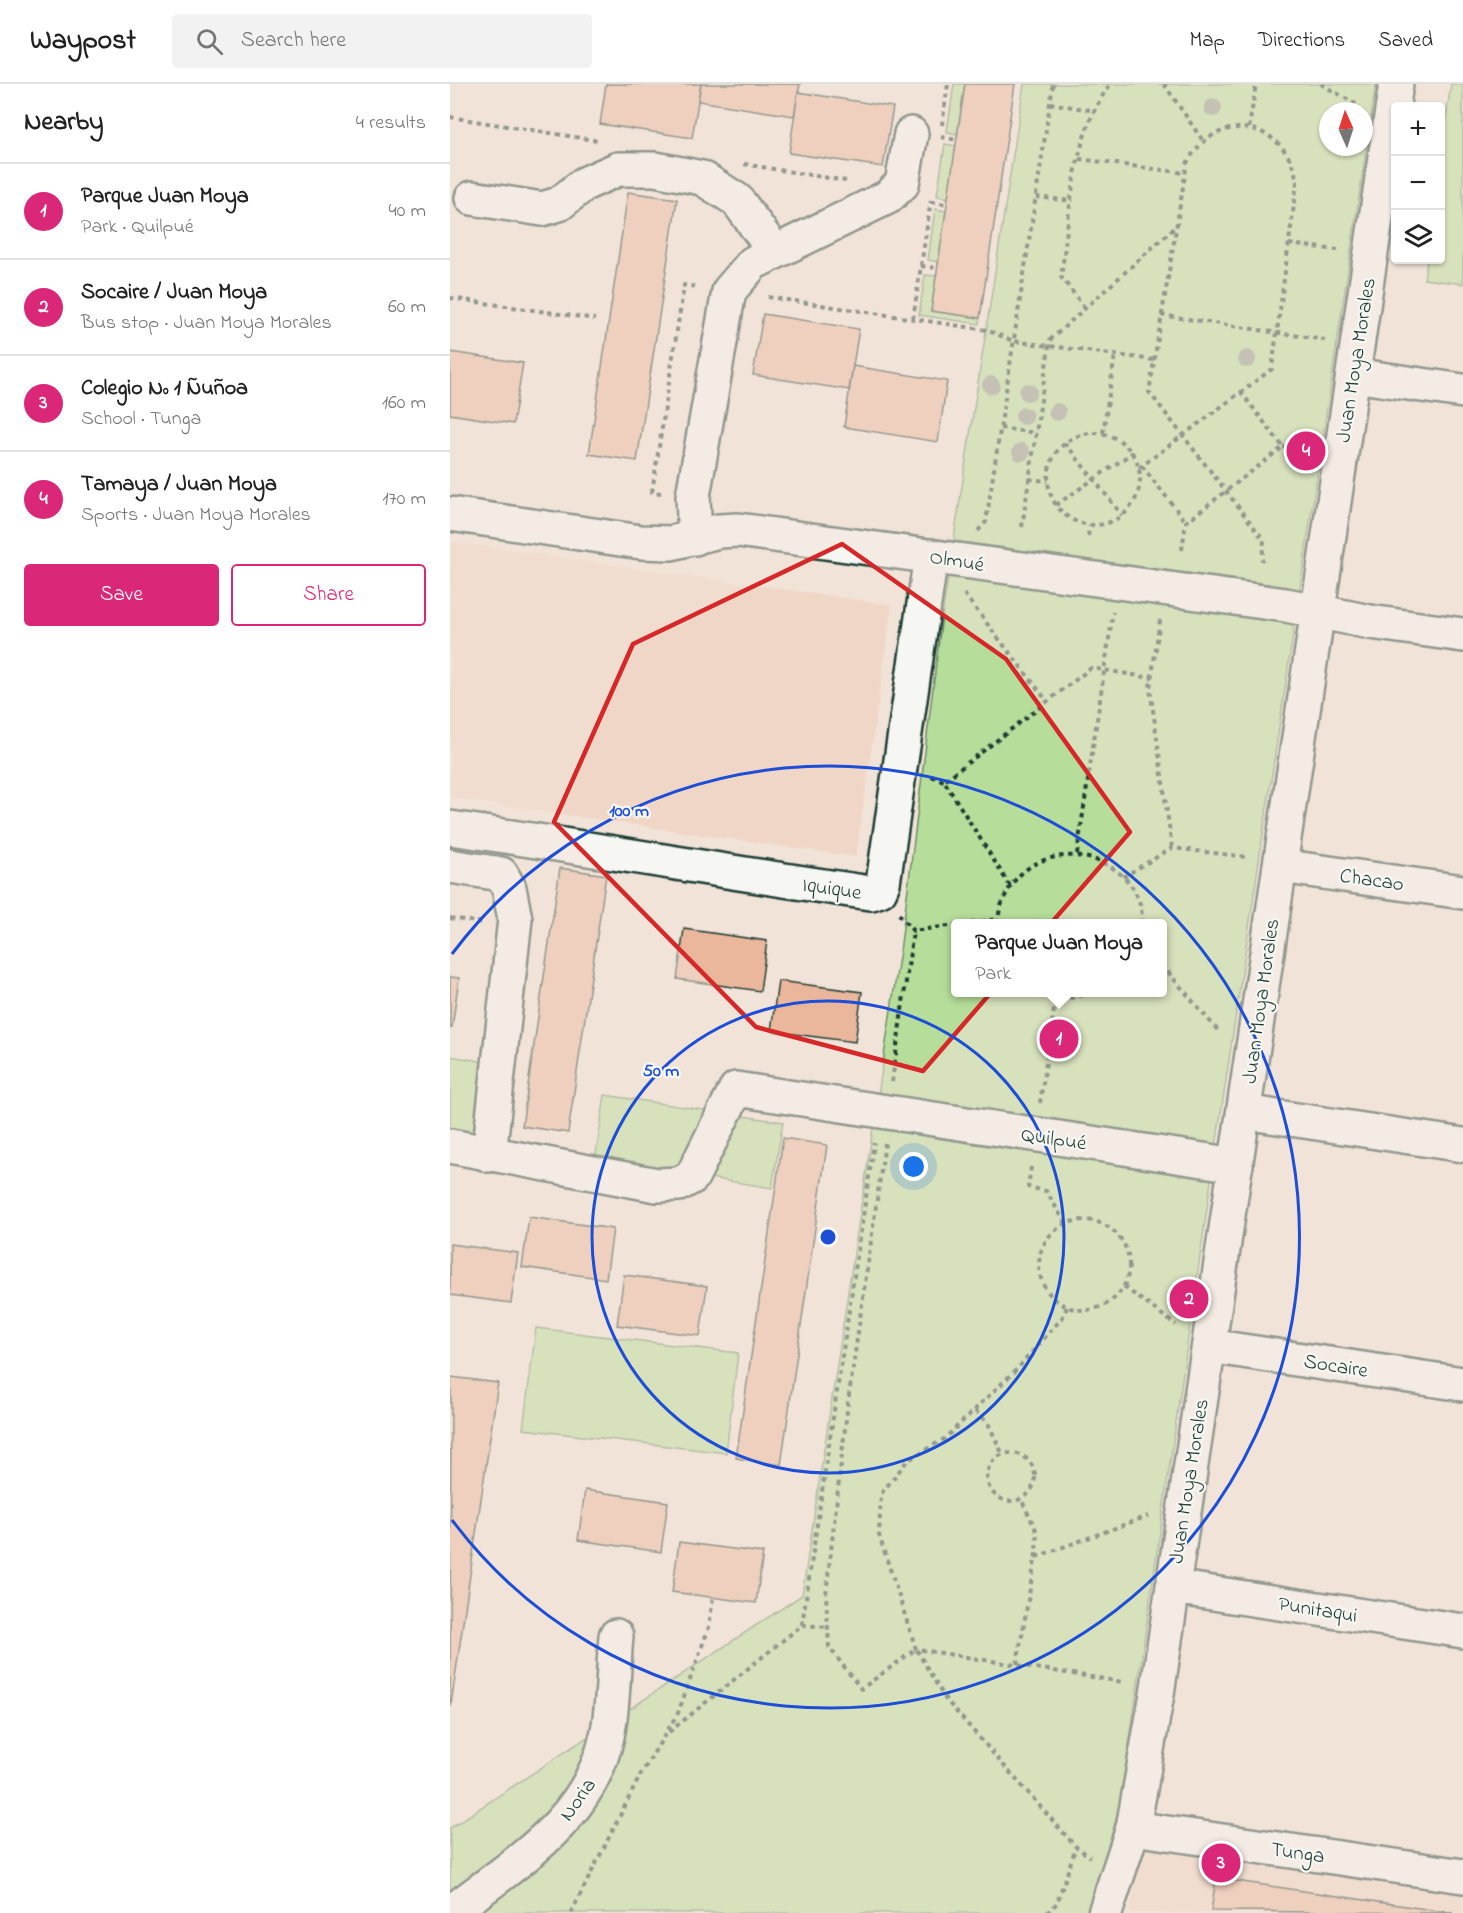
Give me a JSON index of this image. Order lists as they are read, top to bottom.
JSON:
{
  "streets": {
    "street": [
      "Juan Moya Morales",
      "Olmué",
      "Chacao",
      "Iquique",
      "Quilpué",
      "Socaire",
      "Punitaqui",
      "Noria",
      "Tunga"
    ]
  },
  "crossings": [
    ["Juan Moya Morales", "Olmué"],
    ["Juan Moya Morales", "Chacao"],
    ["Juan Moya Morales", "Quilpué"],
    ["Juan Moya Morales", "Socaire"],
    ["Juan Moya Morales", "Punitaqui"],
    ["Juan Moya Morales", "Tunga"],
    ["Olmué", "Iquique"]
  ],
  "north": "top",
  "page": {
    "header": "Waypost",
    "search": "Search here",
    "nav": ["Map", "Directions", "Saved"],
    "heading": ["Nearby", "4 results"],
    "map_buttons": ["+", "−"],
    "list": [
      {
        "mark": "1",
        "name": "Parque Juan Moya",
        "note": "Park · Quilpué",
        "value": "40 m"
      },
      {
        "mark": "2",
        "name": "Socaire / Juan Moya",
        "note": "Bus stop · Juan Moya Morales",
        "value": "60 m"
      },
      {
        "mark": "3",
        "name": "Colegio Nº 1 Ñuñoa",
        "note": "School · Tunga",
        "value": "160 m"
      },
      {
        "mark": "4",
        "name": "Tamaya / Juan Moya",
        "note": "Sports · Juan Moya Morales",
        "value": "170 m"
      }
    ],
    "pins": [
      "4",
      "1",
      "2",
      "3"
    ],
    "buttons": ["Save", "Share"],
    "popup": ["Parque Juan Moya", "Park"]
  },
  "rings": ["100 m", "50 m"]
}
